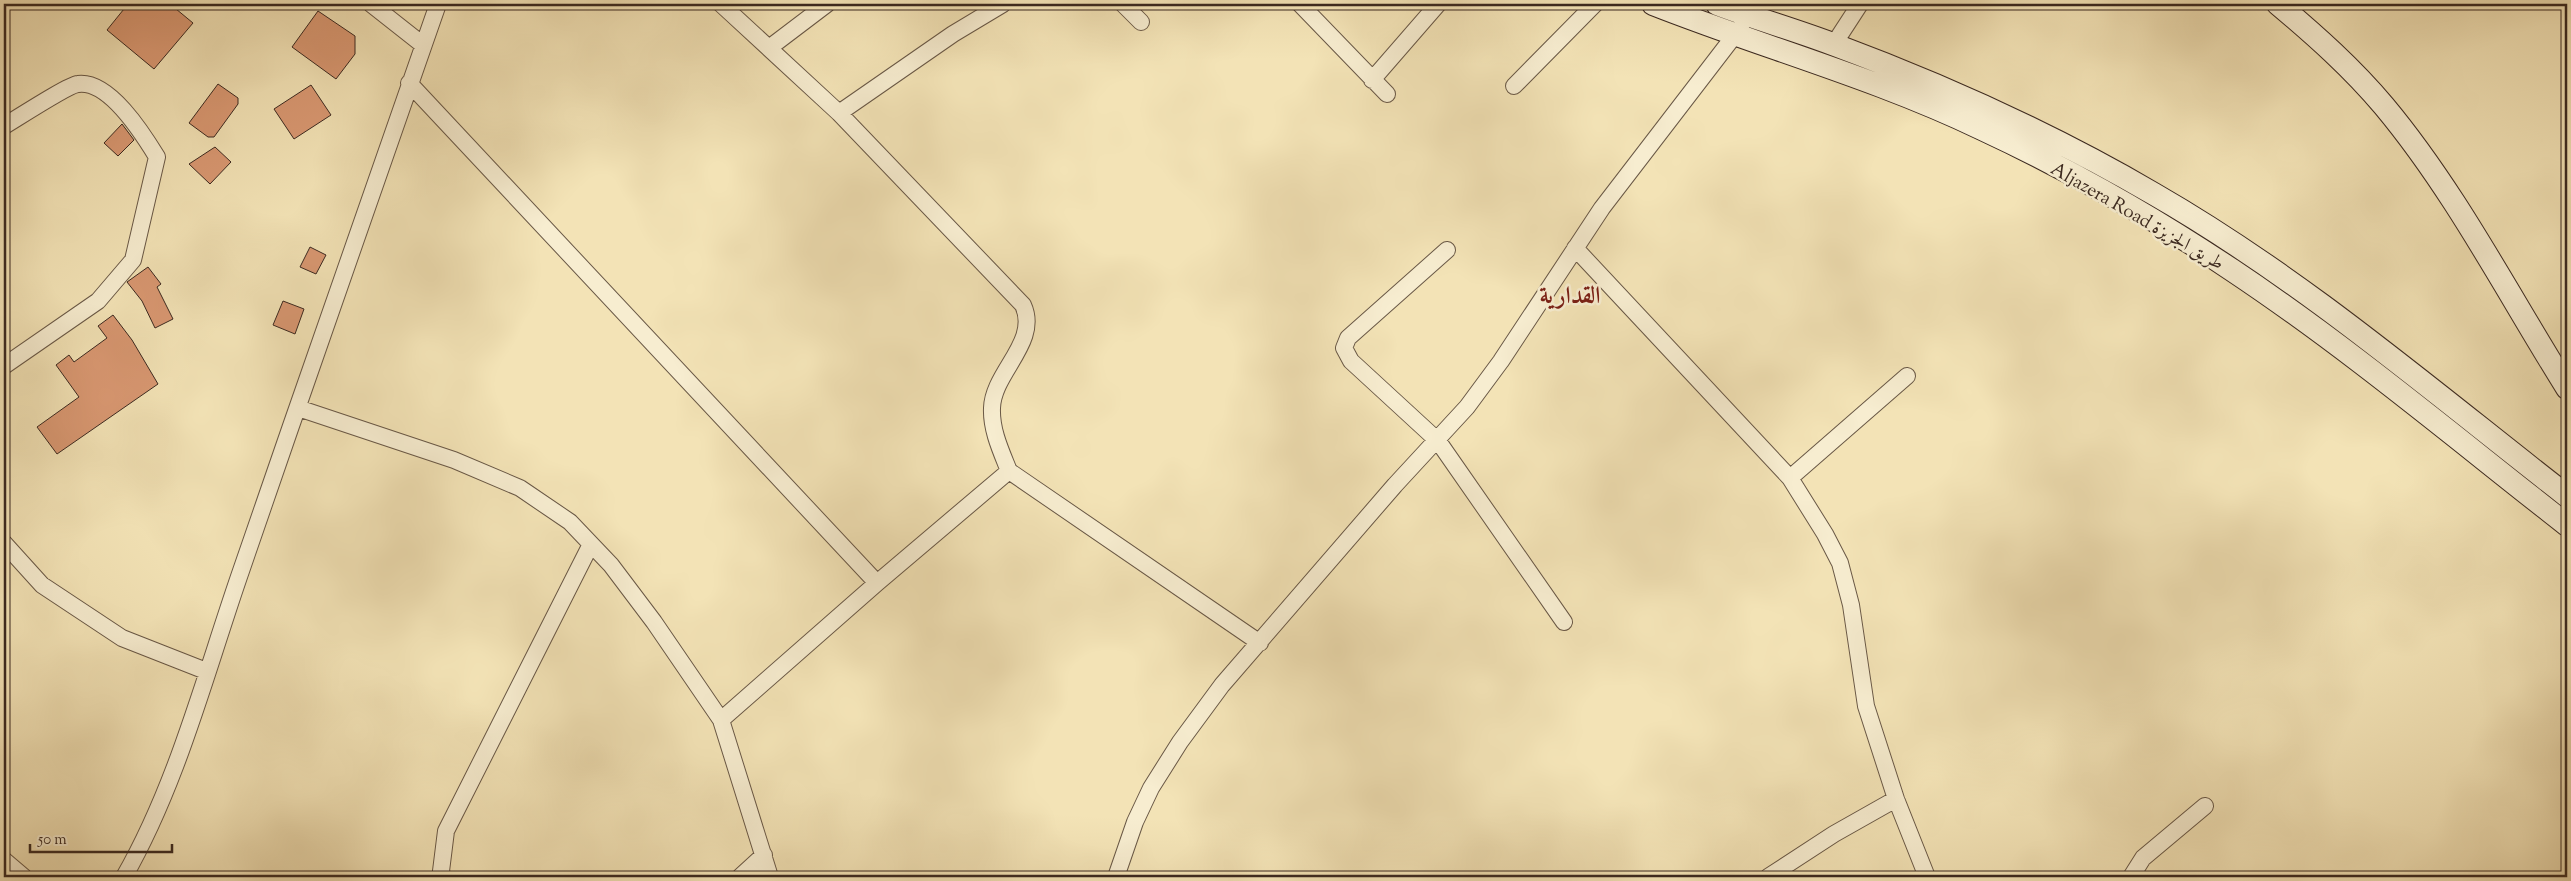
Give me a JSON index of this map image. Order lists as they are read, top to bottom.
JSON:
{
  "streets": {
    "main road": ["Aljazera Road طريق الجزيزة"]
  },
  "districts": ["القدارية"],
  "scale_bar": "50 m"
}
